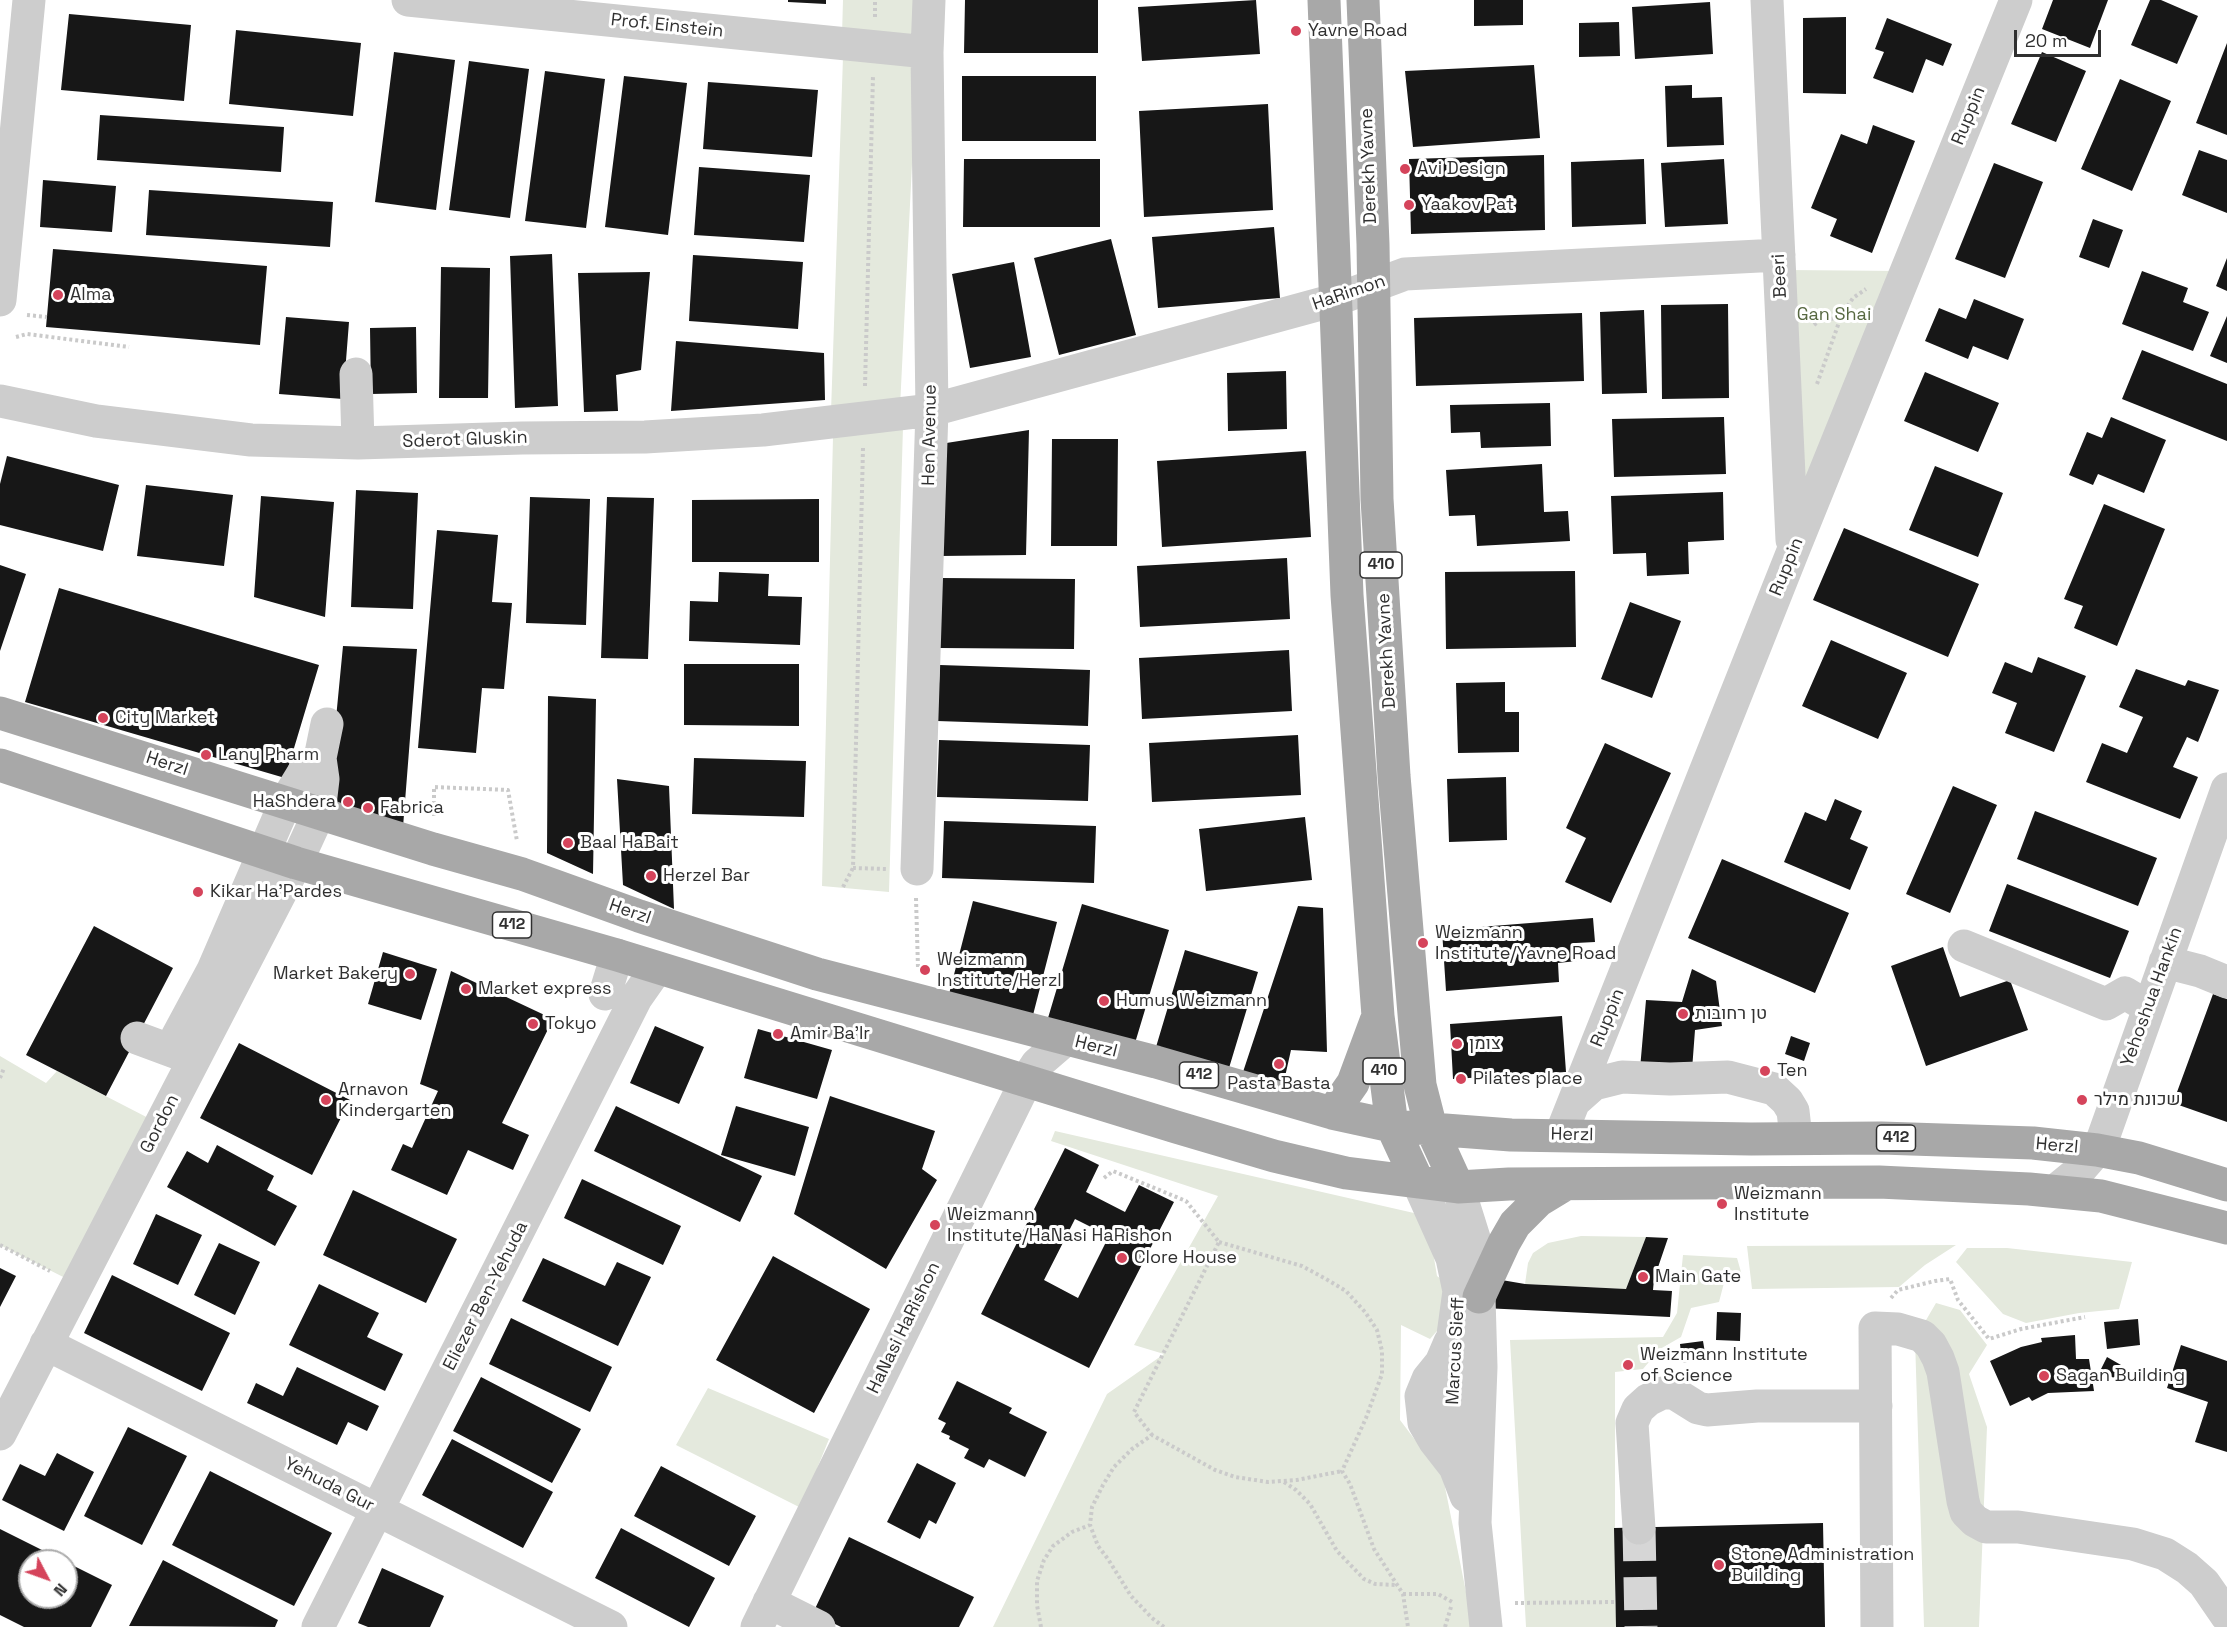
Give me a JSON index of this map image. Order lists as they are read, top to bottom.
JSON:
{
  "streets": {
    "main road": [
      "Derekh Yavne",
      "410",
      "Herzl",
      "412"
    ],
    "street": [
      "Prof. Einstein",
      "Ruppin",
      "Beeri",
      "HaRimon",
      "Hen Avenue",
      "Sderot Gluskin",
      "Yehoshua Hankin",
      "Gordon",
      "Eliezer Ben-Yehuda",
      "HaNasi HaRishon",
      "Marcus Sieff",
      "Yehuda Gur"
    ]
  },
  "crossings": [
    ["Prof. Einstein", "Hen Avenue"],
    ["Ruppin", "Beeri"],
    ["Ruppin", "Herzl"],
    ["Derekh Yavne", "HaRimon"],
    ["Derekh Yavne", "Herzl"],
    ["Derekh Yavne", "412"],
    ["Derekh Yavne", "Marcus Sieff"],
    ["Beeri", "HaRimon"],
    ["HaRimon", "Hen Avenue"],
    ["HaRimon", "Sderot Gluskin"],
    ["Hen Avenue", "Sderot Gluskin"],
    ["Herzl", "Yehoshua Hankin"],
    ["Herzl", "Gordon"],
    ["Herzl", "HaNasi HaRishon"],
    ["412", "Yehoshua Hankin"],
    ["412", "Gordon"],
    ["412", "Eliezer Ben-Yehuda"],
    ["412", "HaNasi HaRishon"],
    ["412", "Marcus Sieff"],
    ["Gordon", "Yehuda Gur"],
    ["Eliezer Ben-Yehuda", "Yehuda Gur"]
  ],
  "parks": ["Gan Shai"],
  "places": [
    "Yavne Road",
    "Avi Design",
    "Yaakov Pat",
    "Alma",
    "City Market",
    "Lany Pharm",
    "HaShdera",
    "Fabrica",
    "Baal HaBait",
    "Herzel Bar",
    "Kikar Ha'Pardes",
    "Weizmann Institute/Yavne Road",
    "Weizmann Institute/Herzl",
    "Market Bakery",
    "Market express",
    "Humus Weizmann",
    "טן רחובות",
    "Tokyo",
    "Amir Ba'Ir",
    "צומן",
    "Pasta Basta",
    "Ten",
    "Pilates place",
    "Arnavon Kindergarten",
    "שכונת מילר",
    "Weizmann Institute",
    "Weizmann Institute/HaNasi HaRishon",
    "Clore House",
    "Main Gate",
    "Weizmann Institute of Science",
    "Sagan Building",
    "Stone Administration Building"
  ],
  "scale_bar": "20 m",
  "north": "bottom right"
}
